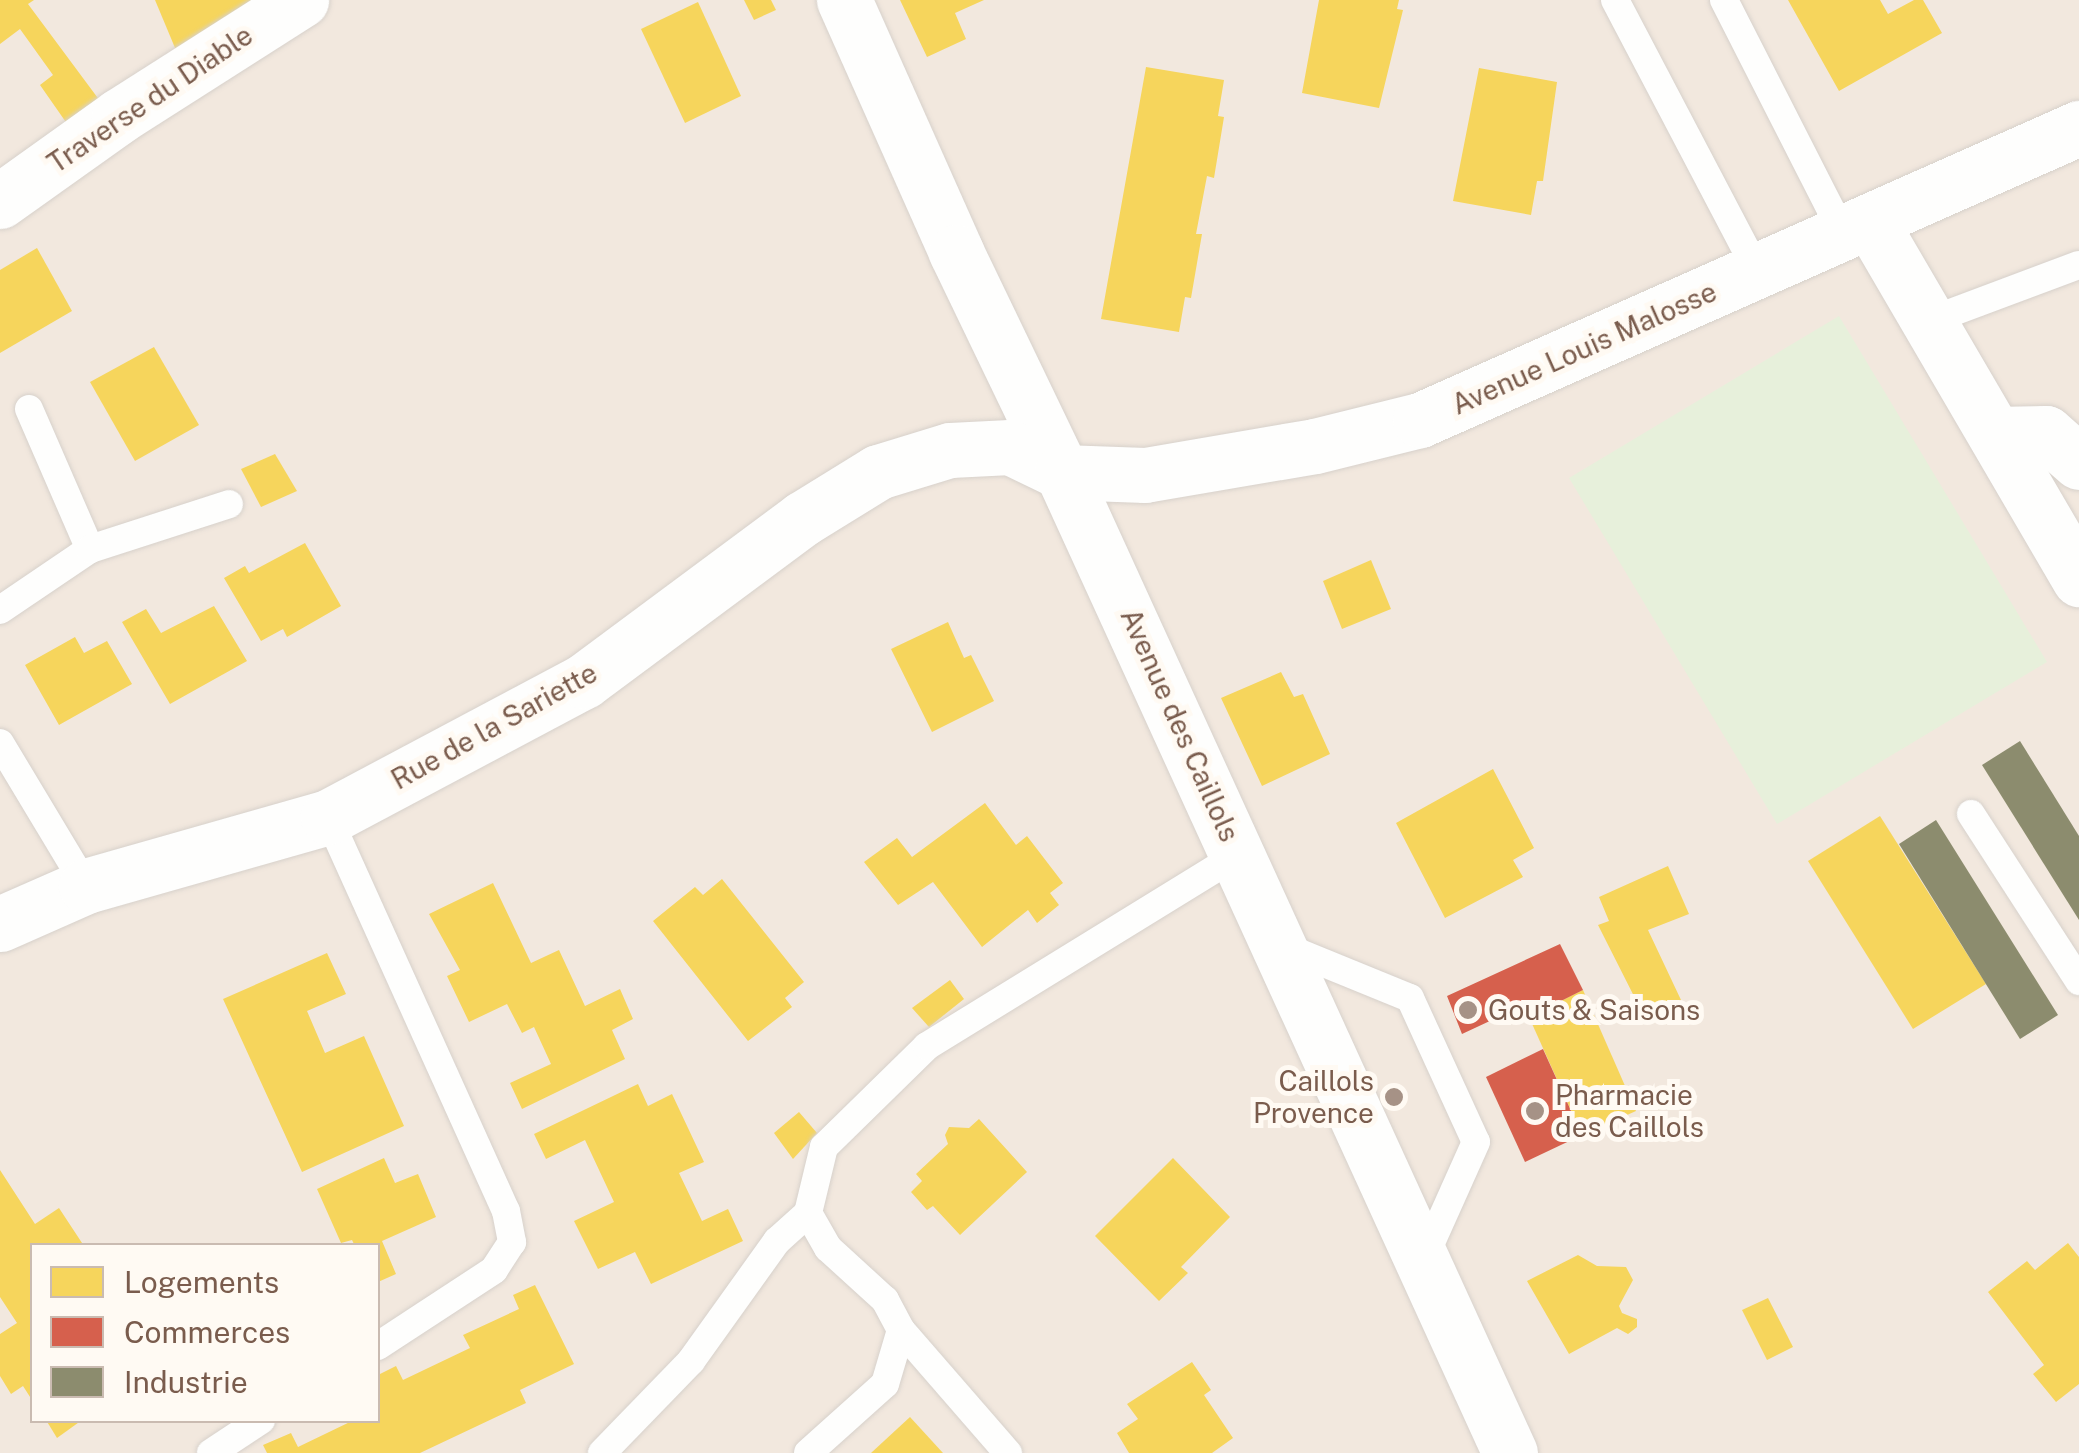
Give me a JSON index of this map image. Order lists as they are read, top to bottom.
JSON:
{
  "streets": {
    "street": [
      "Traverse du Diable",
      "Avenue Louis Malosse",
      "Avenue des Caillols",
      "Rue de la Sariette"
    ]
  },
  "crossings": [
    ["Avenue Louis Malosse", "Avenue des Caillols"],
    ["Avenue Louis Malosse", "Rue de la Sariette"],
    ["Avenue des Caillols", "Rue de la Sariette"]
  ],
  "places": ["Gouts & Saisons", "Caillols Provence", "Pharmacie des Caillols"],
  "legend": ["Logements", "Commerces", "Industrie"]
}
